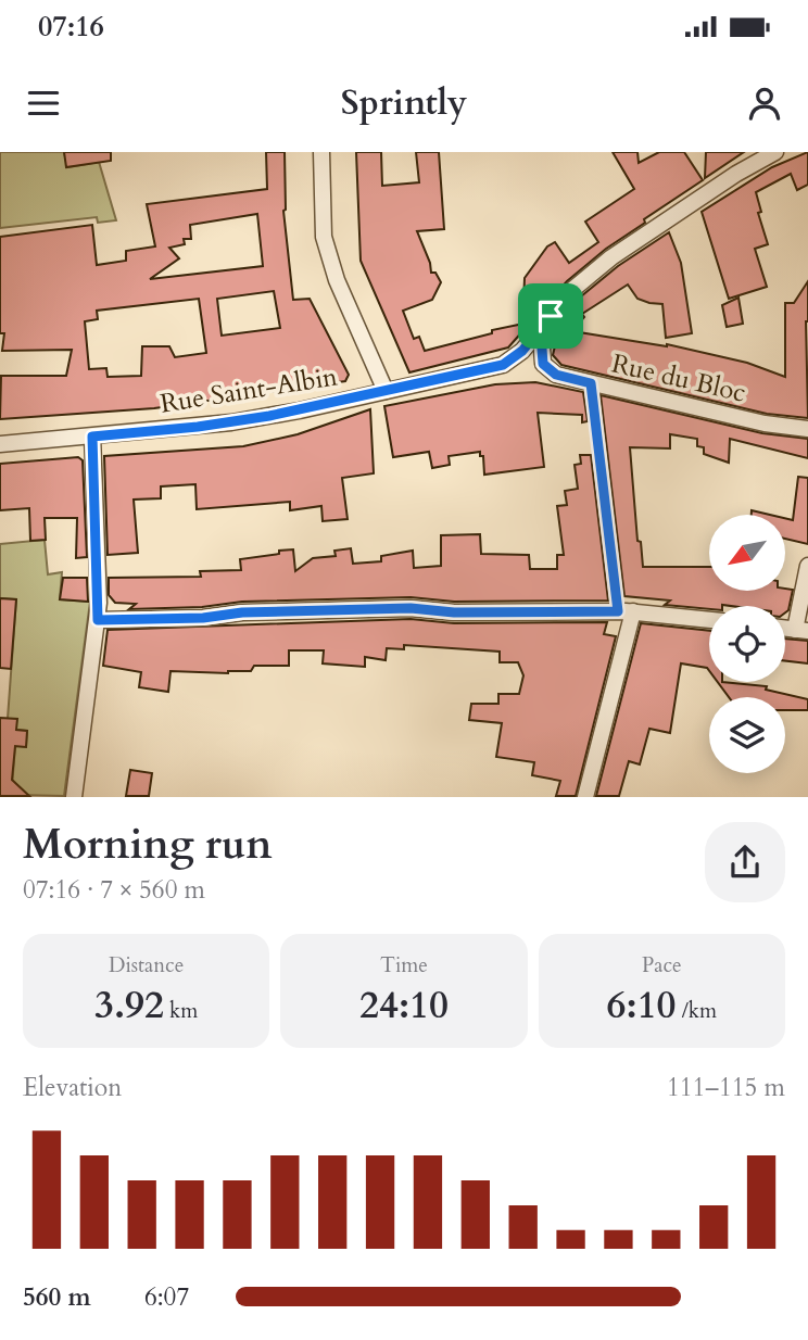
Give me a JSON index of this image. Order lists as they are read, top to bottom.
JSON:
{
  "streets": {
    "street": ["Rue du Bloc", "Rue Saint-Albin"]
  },
  "crossings": [
    ["Rue du Bloc", "Rue Saint-Albin"]
  ],
  "north": "bottom left",
  "page": {
    "status": "07:16",
    "header": "Sprintly",
    "heading": ["Morning run", "07:16 · 7 × 560 m"],
    "stats": [
      ["Distance", "3.92 km"],
      ["Time", "24:10"],
      ["Pace", "6:10 /km"]
    ],
    "chart": ["Elevation", "111–115 m"],
    "list": [
      {
        "name": "560 m",
        "note": "6:07"
      }
    ]
  }
}
